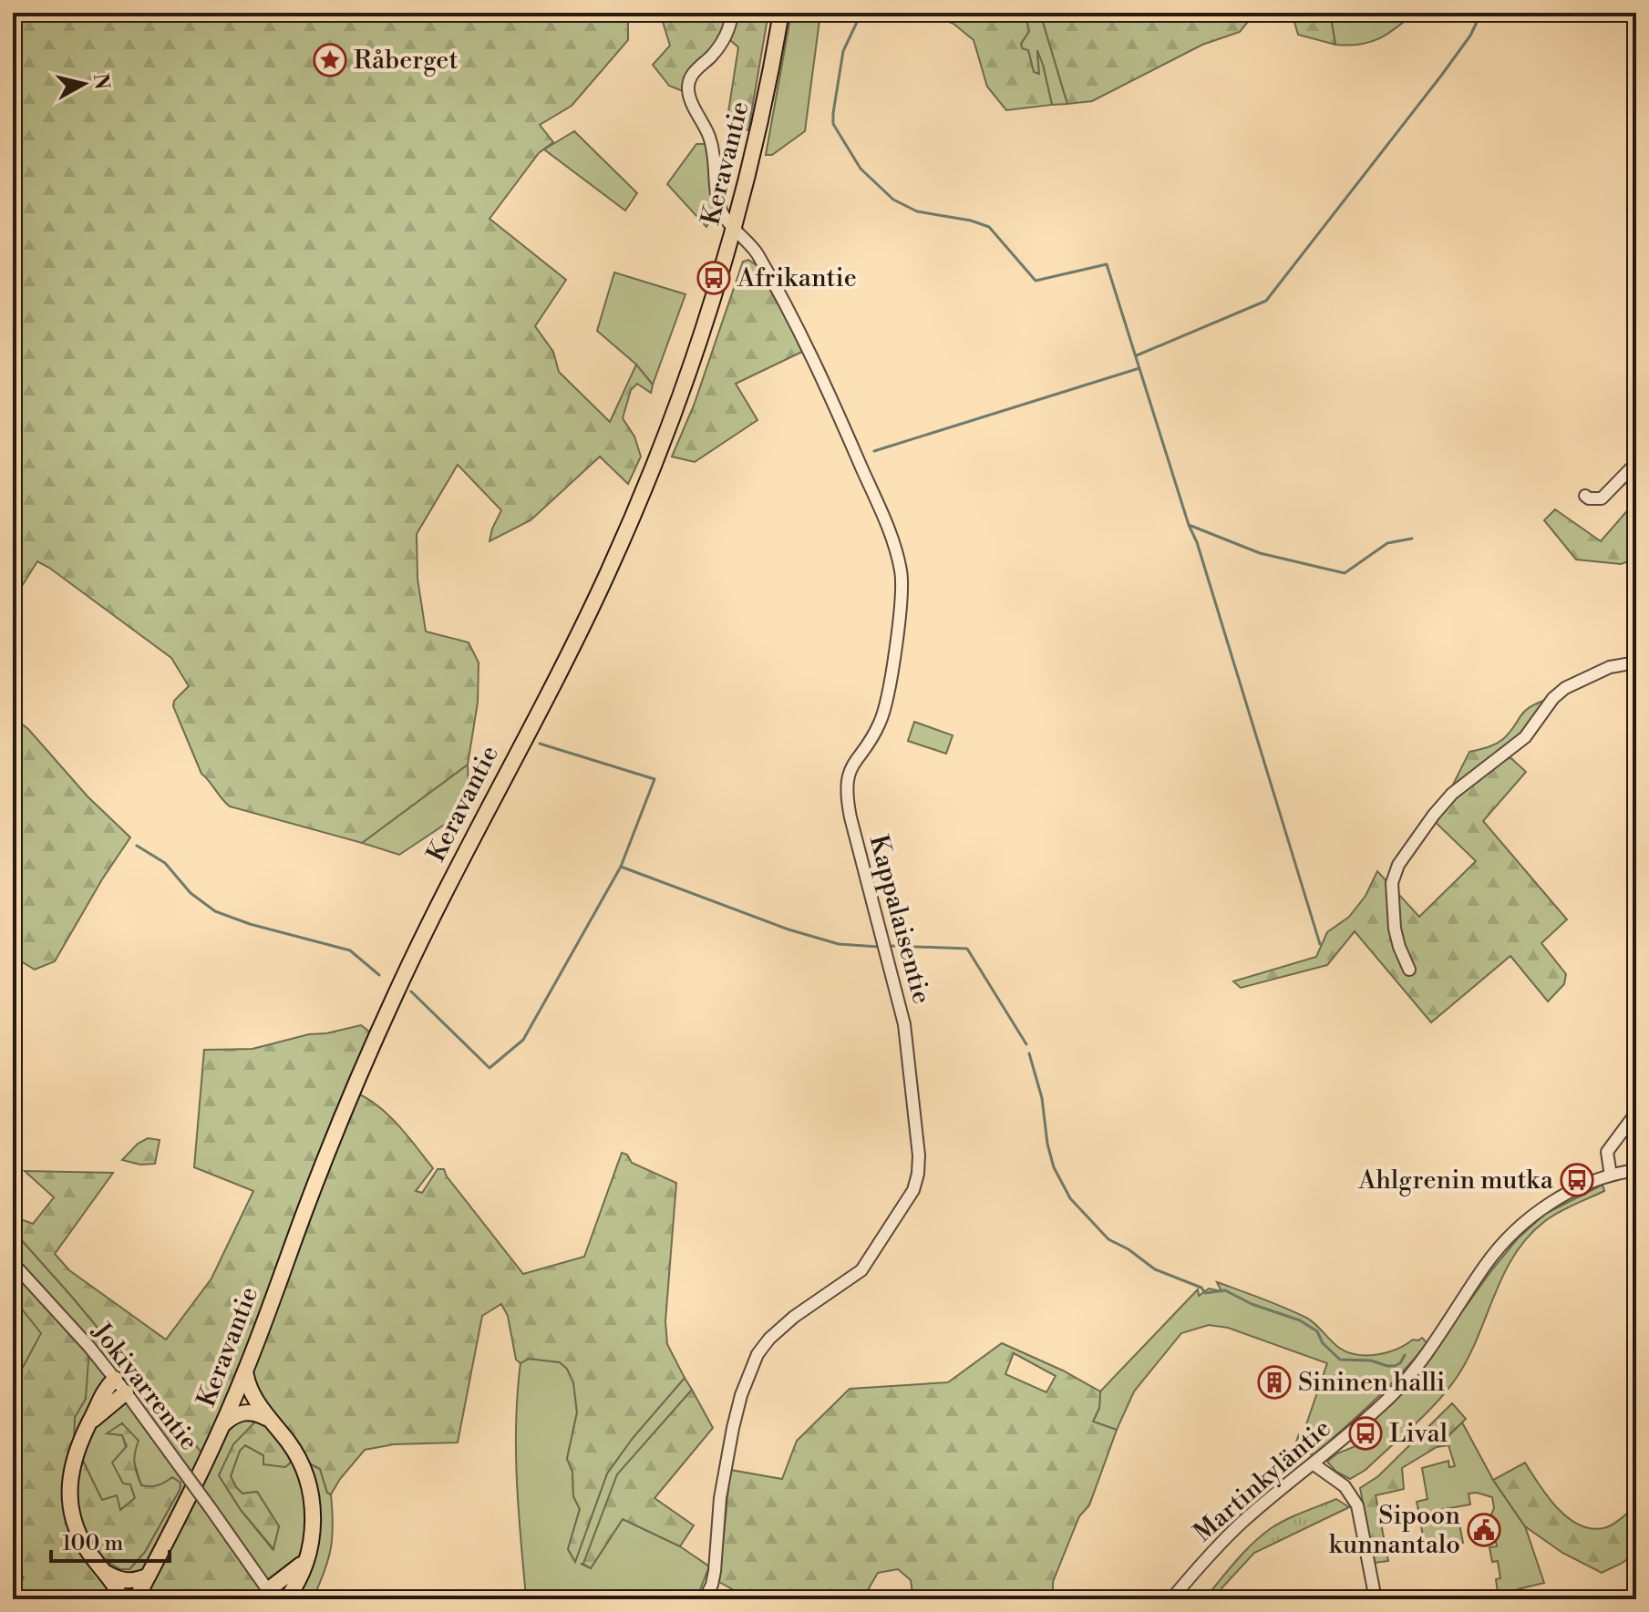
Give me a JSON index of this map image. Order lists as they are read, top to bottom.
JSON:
{
  "streets": {
    "main road": ["Keravantie"],
    "street": ["Kappalaisentie", "Jokivarrentie", "Martinkyläntie"]
  },
  "crossings": [
    ["Keravantie", "Kappalaisentie"]
  ],
  "places": {
    "place": ["Råberget"],
    "bus stop": ["Afrikantie", "Ahlgrenin mutka", "Lival"],
    "building": ["Sininen halli"],
    "public building": ["Sipoon kunnantalo"]
  },
  "scale_bar": "100 m",
  "north": "right"
}
